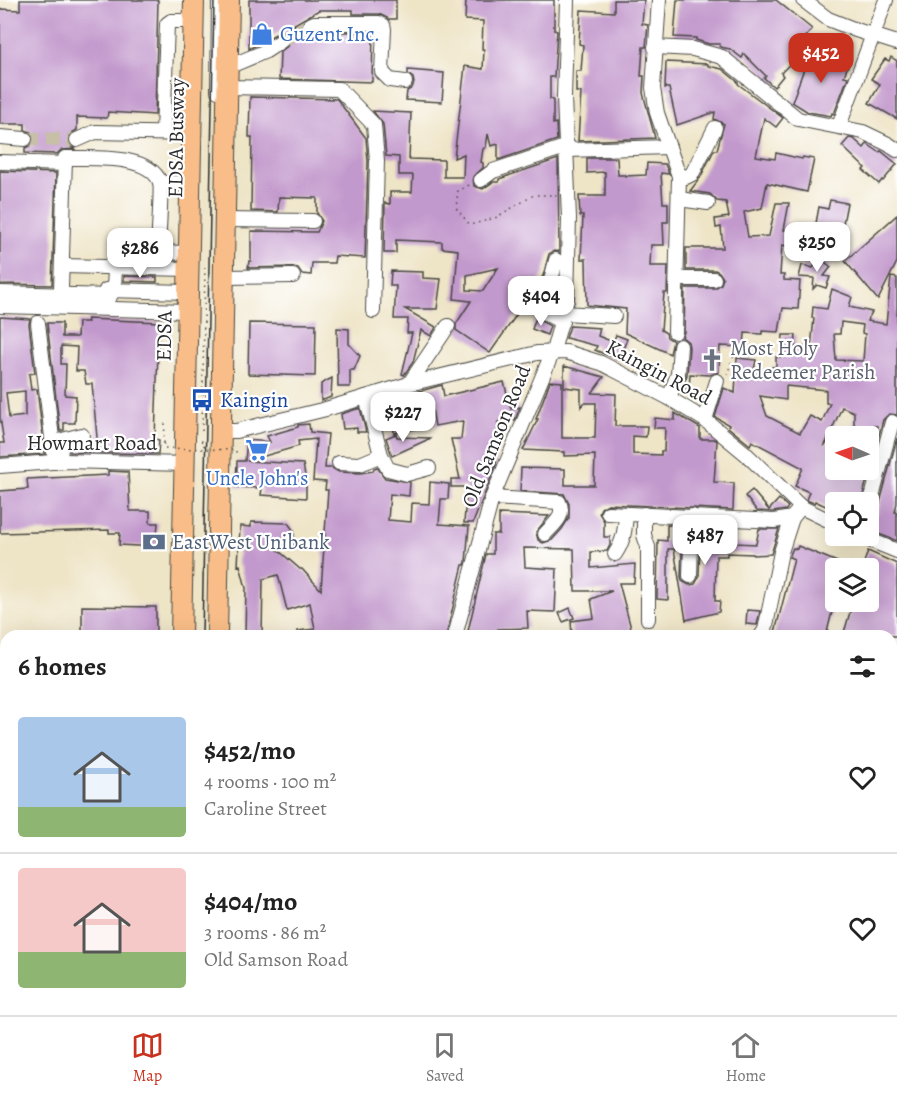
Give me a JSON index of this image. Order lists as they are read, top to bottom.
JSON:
{
  "streets": {
    "highway": ["EDSA"],
    "street": [
      "EDSA Busway",
      "Kaingin Road",
      "Old Samson Road",
      "Howmart Road"
    ]
  },
  "crossings": [
    ["EDSA", "Howmart Road"],
    ["Kaingin Road", "Old Samson Road"]
  ],
  "places": {
    "shop": ["Guzent Inc."],
    "church": ["Most Holy Redeemer Parish"],
    "bus stop": ["Kaingin"],
    "supermarket": ["Uncle John's"],
    "bank": ["EastWest Unibank"]
  },
  "north": "left",
  "page": {
    "price": [
      "$452",
      "$250",
      "$286",
      "$404",
      "$227",
      "$487"
    ],
    "heading": "6 homes",
    "list": [
      {
        "name": "$452/mo",
        "note": "4 rooms · 100 m² · Caroline Street"
      },
      {
        "name": "$404/mo",
        "note": "3 rooms · 86 m² · Old Samson Road"
      }
    ],
    "tabs": ["Map", "Saved", "Home"]
  }
}
